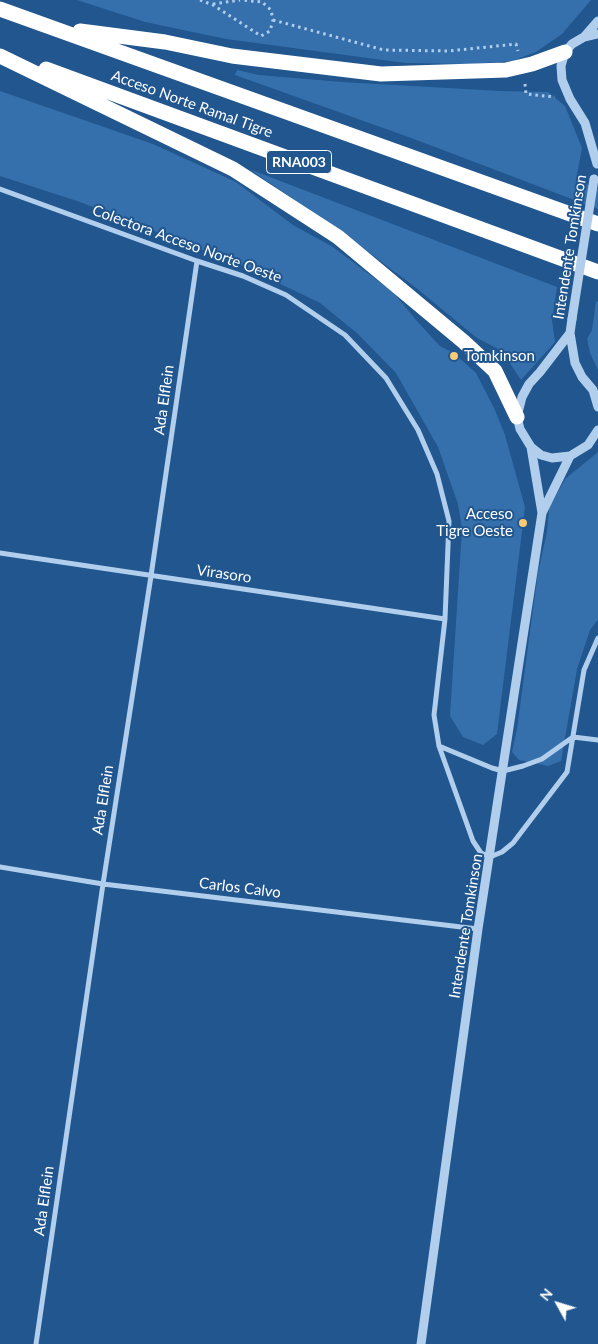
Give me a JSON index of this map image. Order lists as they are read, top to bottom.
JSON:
{
  "streets": {
    "highway": ["Acceso Norte Ramal Tigre", "RNA003"],
    "street": [
      "Colectora Acceso Norte Oeste",
      "Intendente Tomkinson",
      "Ada Elflein",
      "Virasoro",
      "Carlos Calvo"
    ]
  },
  "crossings": [
    ["Colectora Acceso Norte Oeste", "Intendente Tomkinson"],
    ["Colectora Acceso Norte Oeste", "Ada Elflein"],
    ["Colectora Acceso Norte Oeste", "Virasoro"],
    ["Intendente Tomkinson", "Carlos Calvo"],
    ["Ada Elflein", "Virasoro"],
    ["Ada Elflein", "Carlos Calvo"]
  ],
  "places": ["Tomkinson", "Acceso Tigre Oeste"],
  "north": "top left"
}
